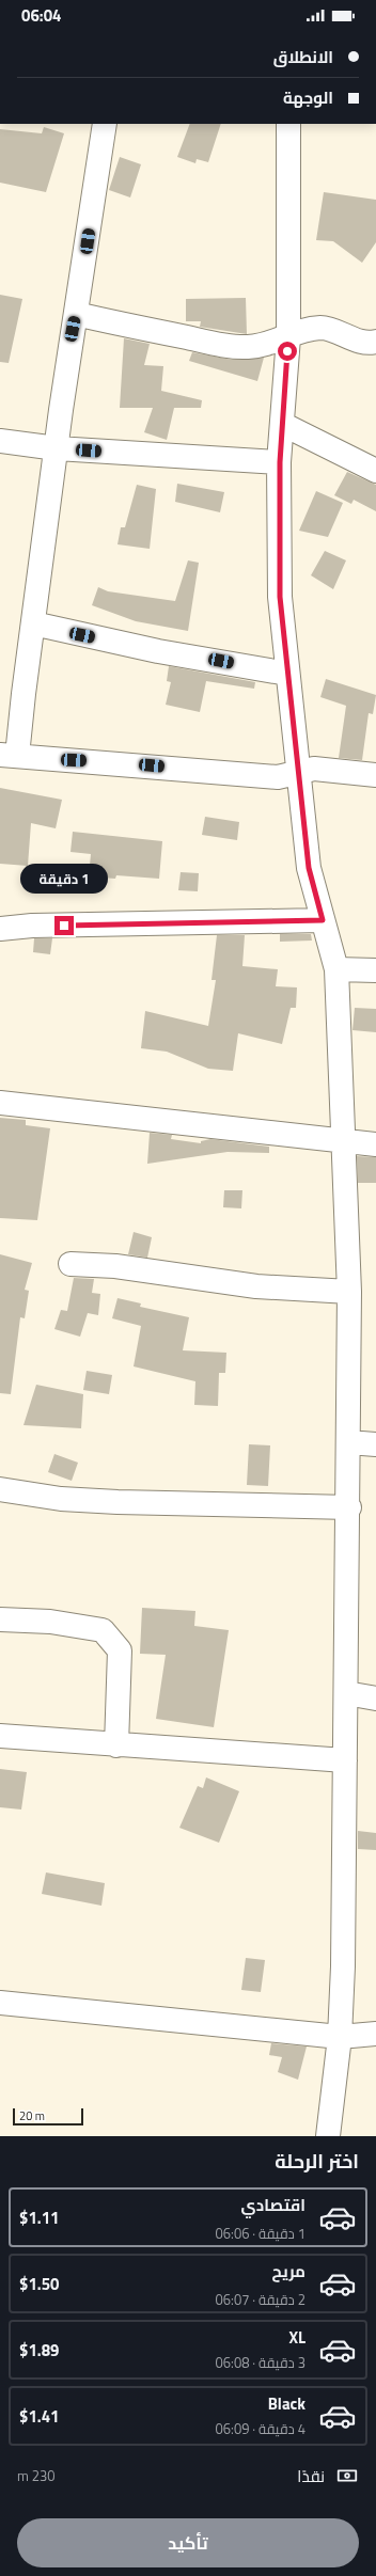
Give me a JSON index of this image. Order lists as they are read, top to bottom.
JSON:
{
  "scale_bar": "20 m",
  "page": {
    "status": "06:04",
    "banner": ["الانطلاق", "الوجهة"],
    "bubble": "1 دقيقة",
    "scale": "20 m",
    "heading": "اختر الرحلة",
    "list": [
      {
        "name": "اقتصادي",
        "note": "1 دقيقة · 06:06",
        "value": "$1.11"
      },
      {
        "name": "مريح",
        "note": "2 دقيقة · 06:07",
        "value": "$1.50"
      },
      {
        "name": "XL",
        "note": "3 دقيقة · 06:08",
        "value": "$1.89"
      },
      {
        "name": "Black",
        "note": "4 دقيقة · 06:09",
        "value": "$1.41"
      }
    ],
    "pay": ["نقدًا", "230 m"],
    "buttons": "تأكيد"
  }
}
